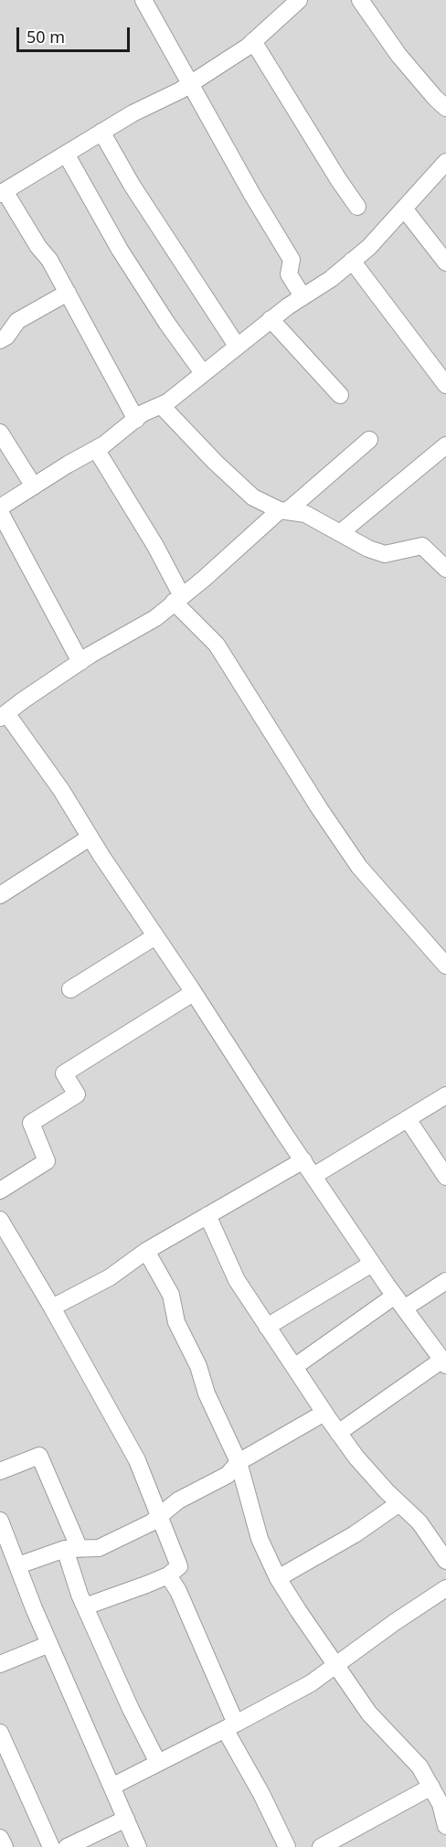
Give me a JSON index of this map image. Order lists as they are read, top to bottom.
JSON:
{
  "scale_bar": "50 m"
}
